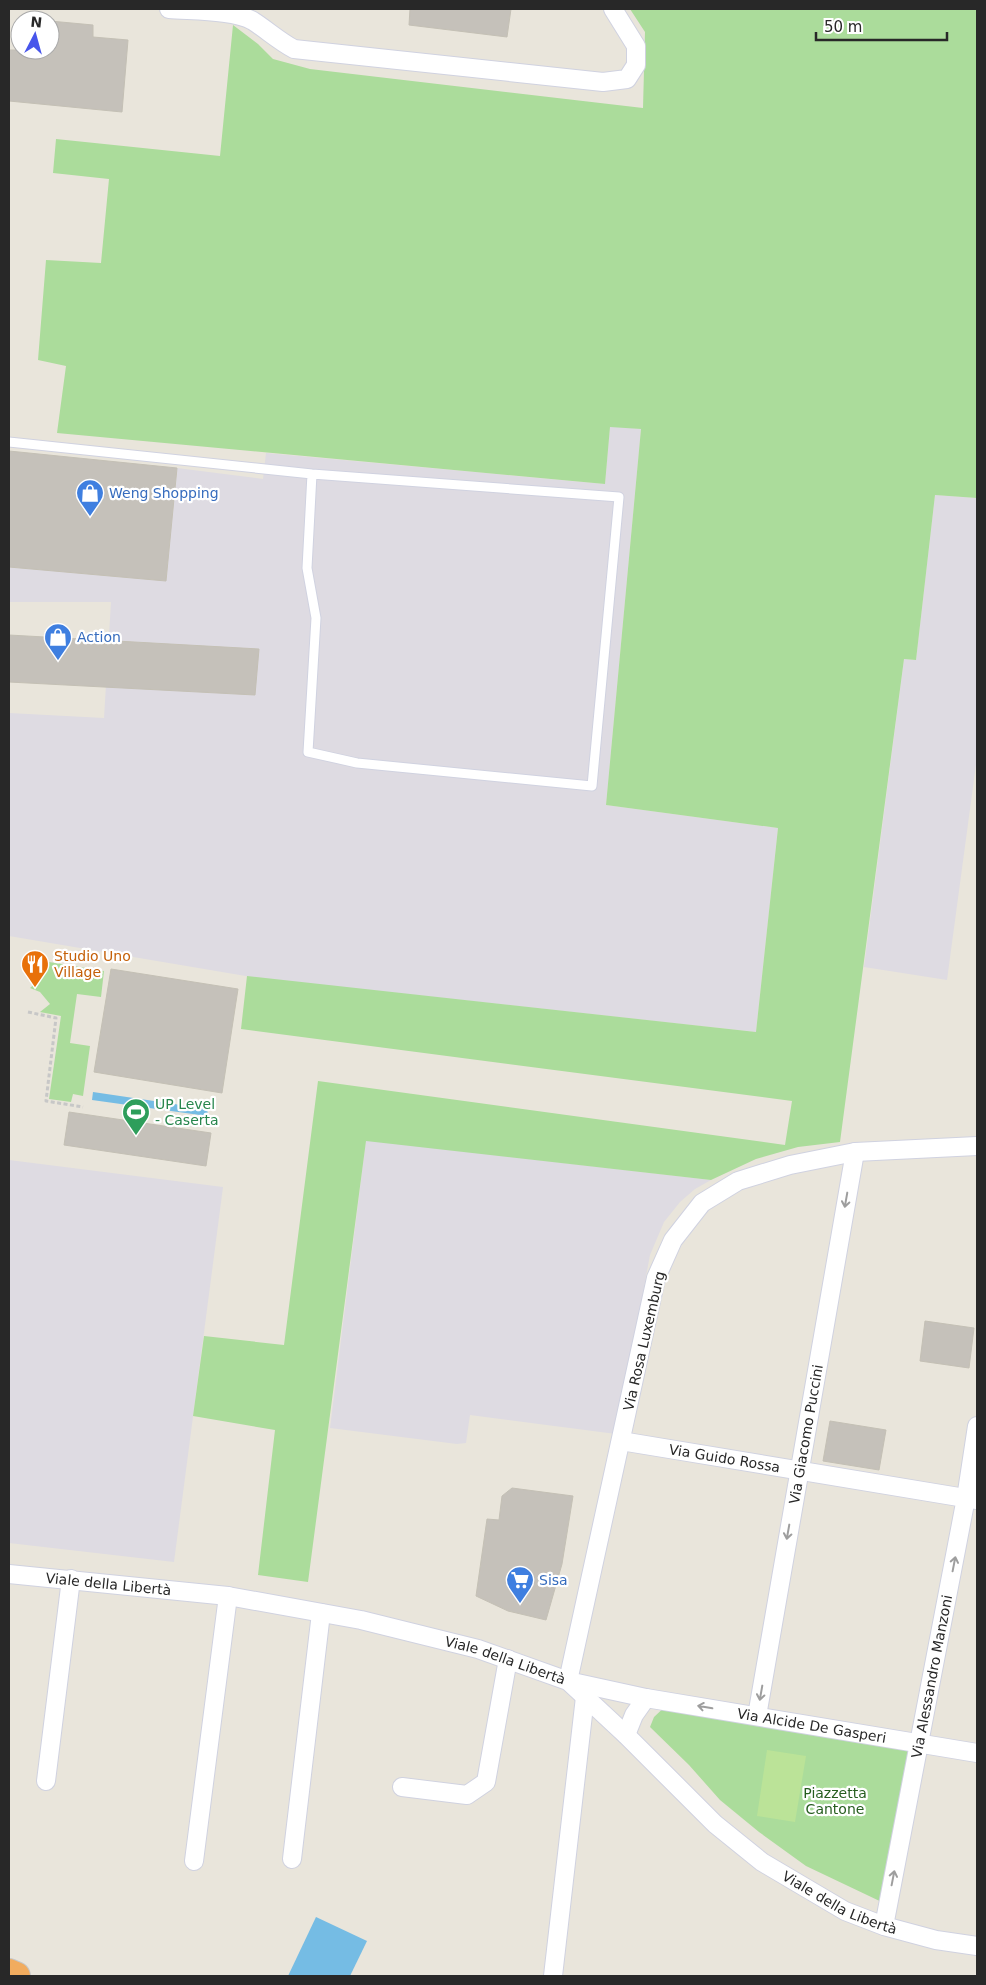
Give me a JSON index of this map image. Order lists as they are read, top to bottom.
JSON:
{
  "streets": {
    "street": [
      "Via Rosa Luxemburg",
      "Via Giacomo Puccini",
      "Via Guido Rossa",
      "Viale della Libertà",
      "Via Alessandro Manzoni",
      "Via Alcide De Gasperi"
    ]
  },
  "crossings": [
    ["Via Rosa Luxemburg", "Via Giacomo Puccini"],
    ["Via Rosa Luxemburg", "Via Guido Rossa"],
    ["Via Rosa Luxemburg", "Viale della Libertà"],
    ["Via Rosa Luxemburg", "Via Alcide De Gasperi"],
    ["Via Giacomo Puccini", "Via Guido Rossa"],
    ["Via Giacomo Puccini", "Via Alcide De Gasperi"],
    ["Via Guido Rossa", "Via Alessandro Manzoni"],
    ["Viale della Libertà", "Via Alessandro Manzoni"],
    ["Viale della Libertà", "Via Alcide De Gasperi"],
    ["Via Alessandro Manzoni", "Via Alcide De Gasperi"]
  ],
  "one_way": ["Via Giacomo Puccini", "Via Alessandro Manzoni"],
  "parks": ["Piazzetta Cantone"],
  "places": {
    "shop": ["Weng Shopping", "Action"],
    "restaurant": ["Studio Uno Village"],
    "sports": ["UP Level - Caserta"],
    "supermarket": ["Sisa"]
  },
  "scale_bar": "50 m",
  "north": "top"
}
